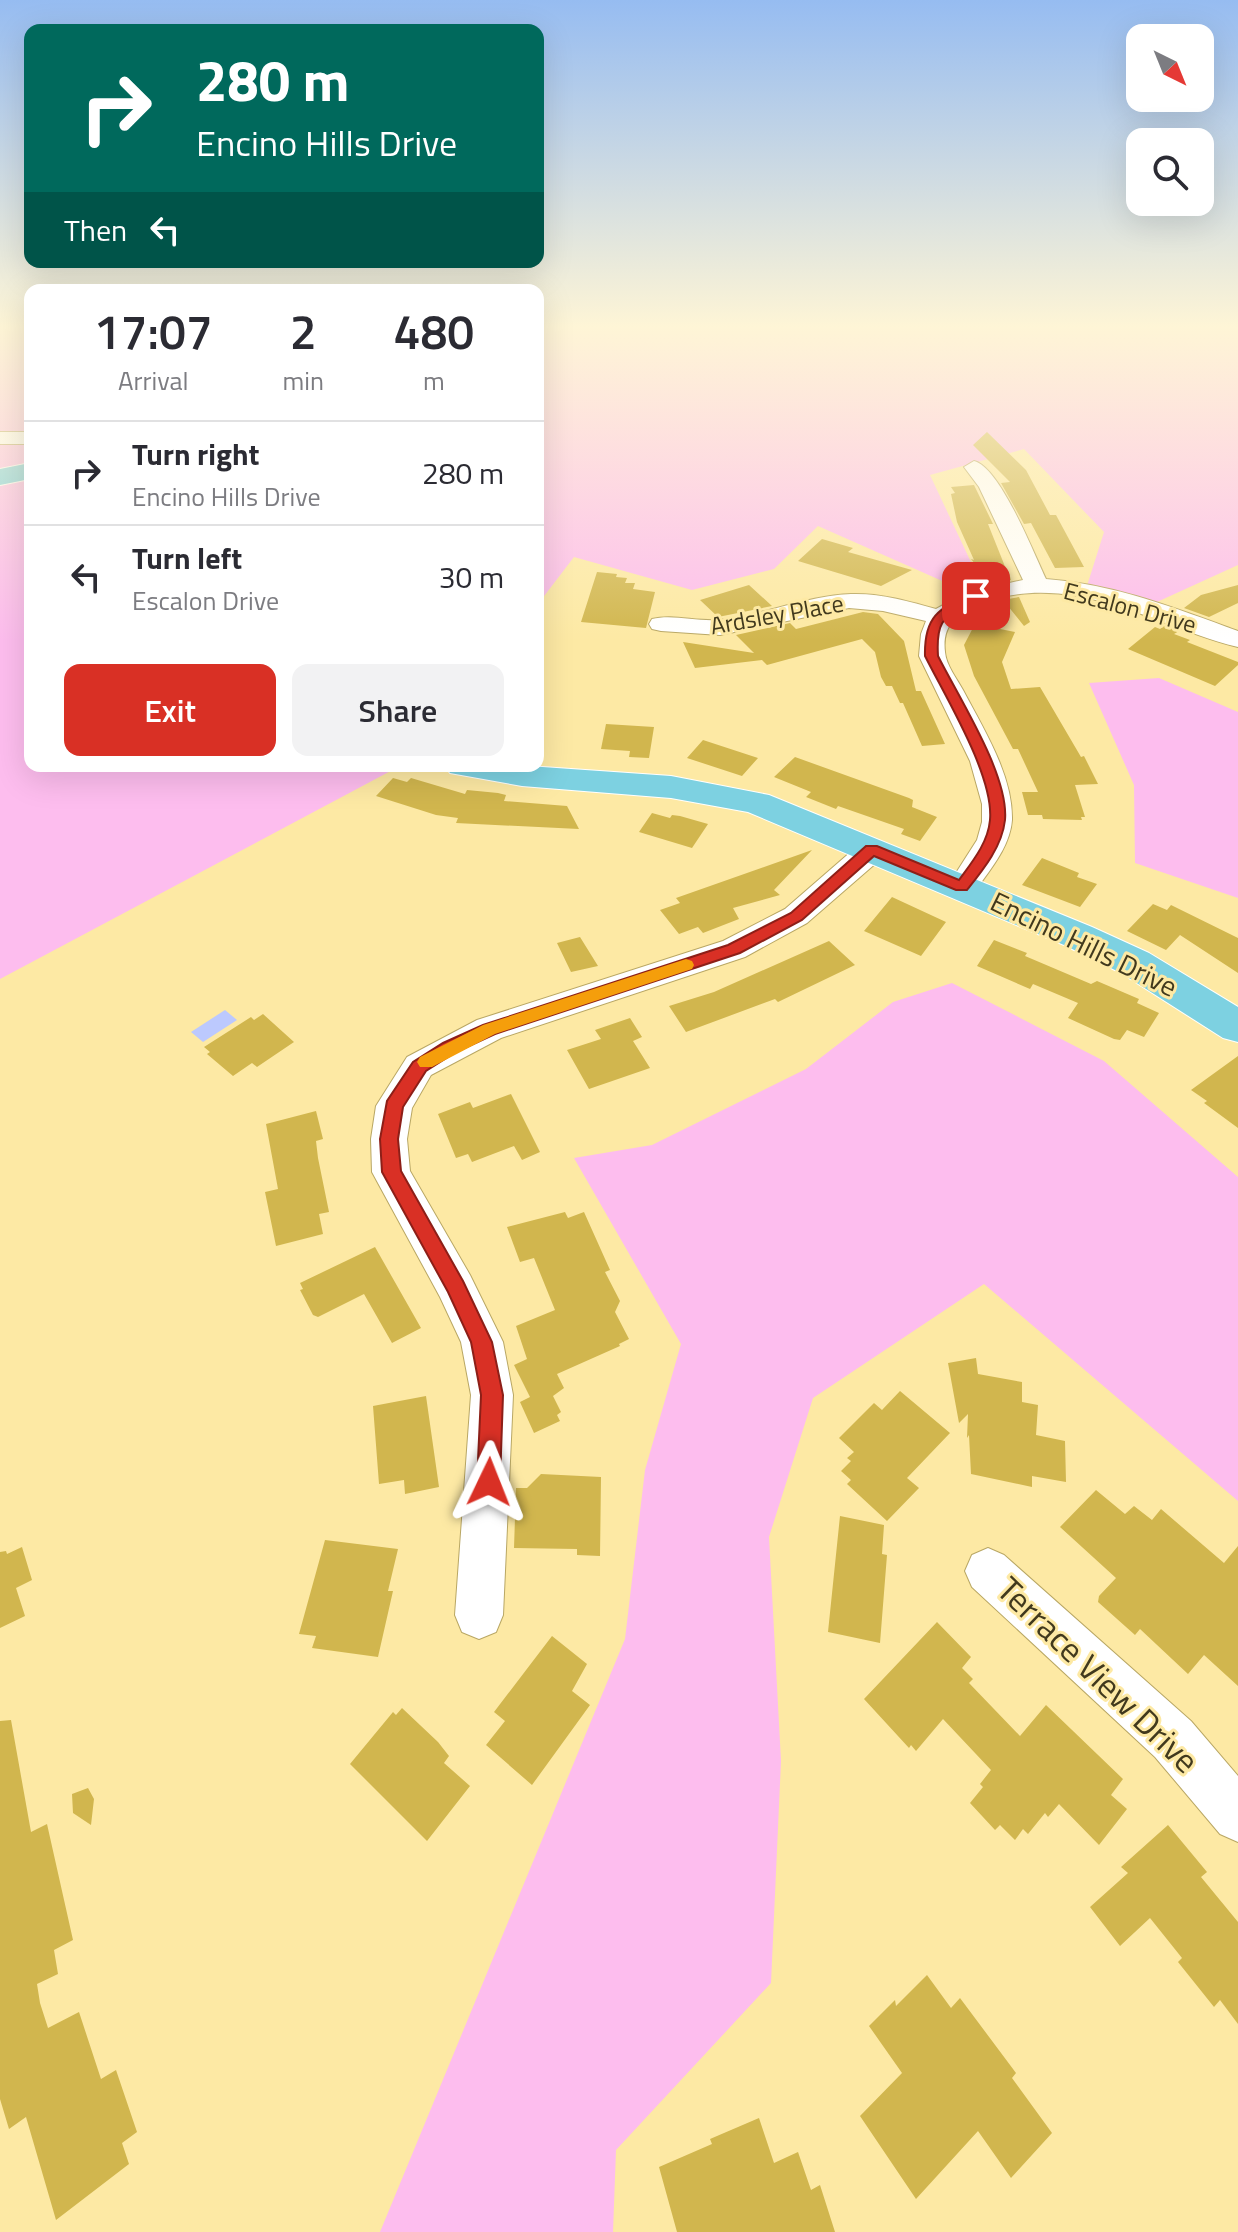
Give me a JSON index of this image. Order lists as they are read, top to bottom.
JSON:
{
  "streets": {
    "main road": ["Encino Hills Drive"],
    "street": ["Escalon Drive", "Ardsley Place", "Terrace View Drive"]
  },
  "crossings": [
    ["Escalon Drive", "Ardsley Place"]
  ],
  "north": "bottom right",
  "page": {
    "turn": ["280 m", "Encino Hills Drive"],
    "then": "Then",
    "eta": [
      "17:07",
      "Arrival",
      "2",
      "min",
      "480",
      "m"
    ],
    "list": [
      {
        "name": "Turn right",
        "note": "Encino Hills Drive",
        "value": "280 m"
      },
      {
        "name": "Turn left",
        "note": "Escalon Drive",
        "value": "30 m"
      }
    ],
    "buttons": ["Exit", "Share"]
  }
}
